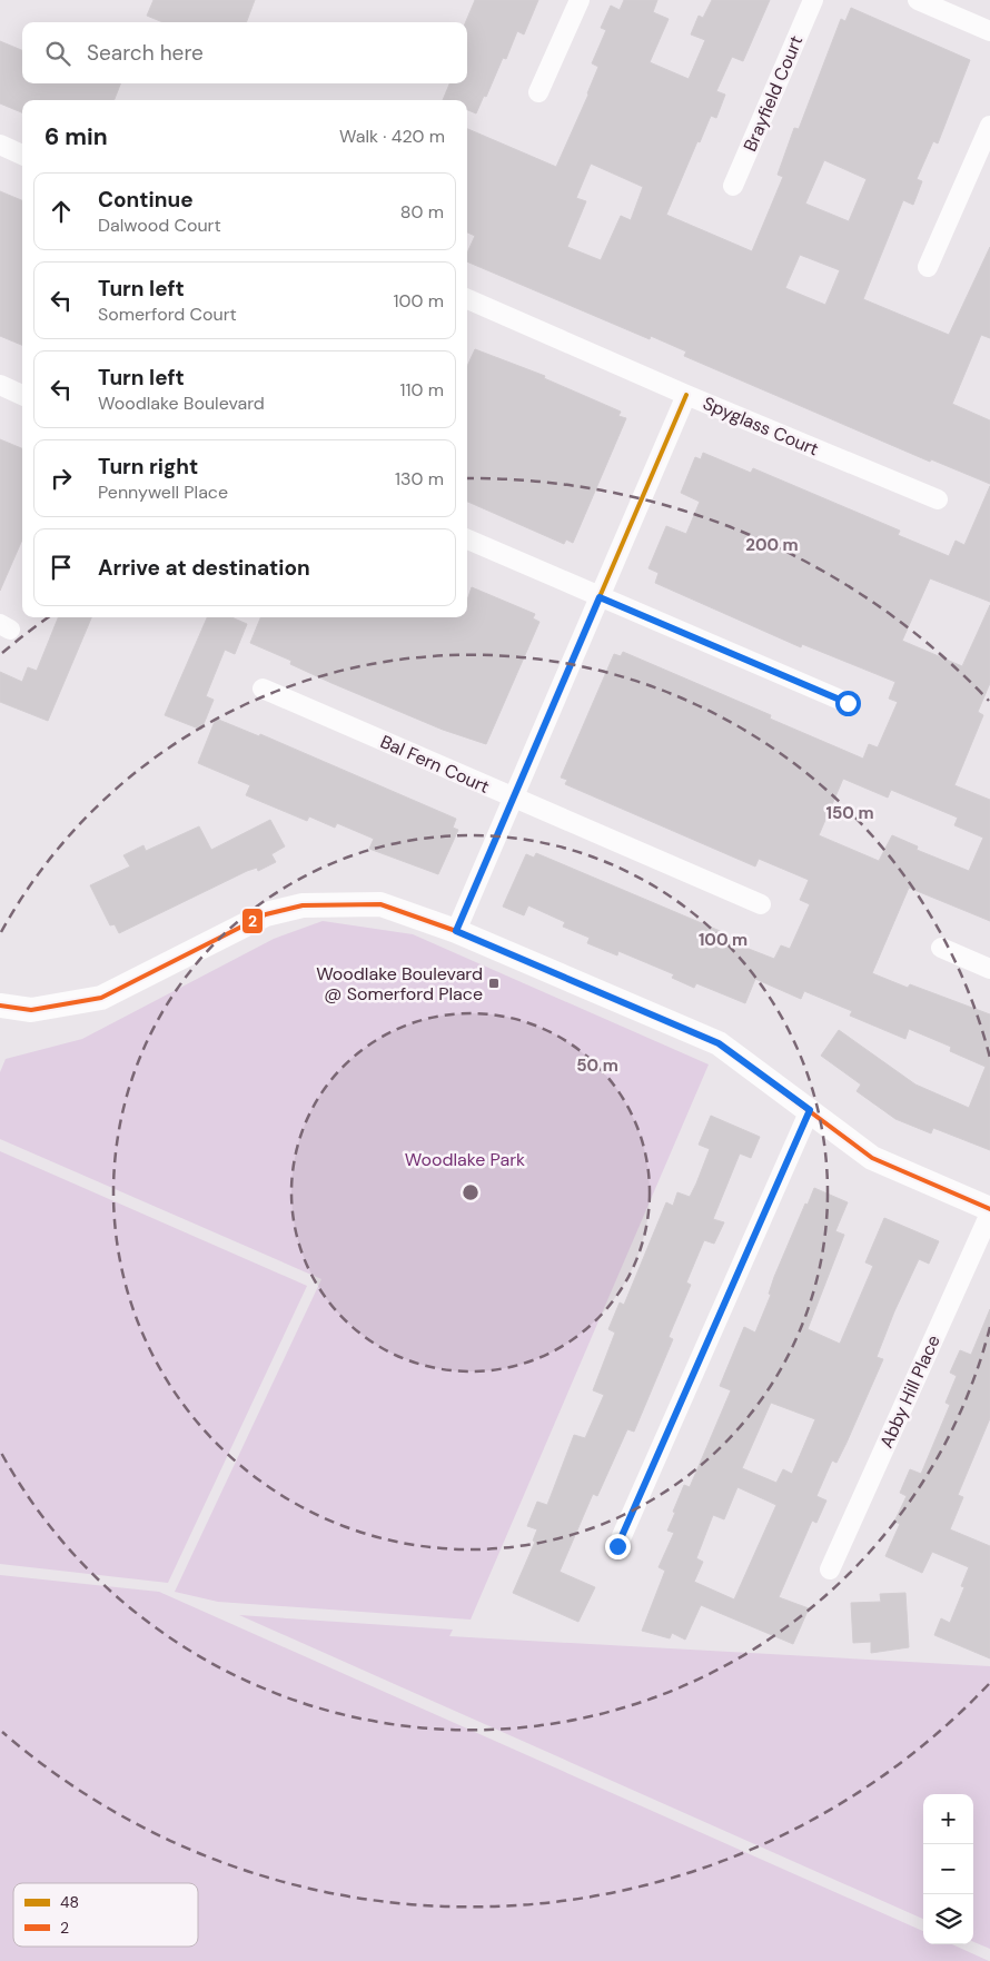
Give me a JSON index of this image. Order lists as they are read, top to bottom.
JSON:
{
  "streets": {
    "street": [
      "Brayfield Court",
      "Spyglass Court",
      "Bal Fern Court",
      "Abby Hill Place"
    ]
  },
  "parks": ["Woodlake Park"],
  "places": {
    "transit": ["Woodlake Boulevard @ Somerford Place"]
  },
  "lines": ["transit line 48", "transit line 2"],
  "legend": ["48", "2"],
  "page": {
    "search": "Search here",
    "heading": ["6 min", "Walk · 420 m"],
    "list": [
      ["Continue", "Dalwood Court", "80 m"],
      ["Turn left", "Somerford Court", "100 m"],
      ["Turn left", "Woodlake Boulevard", "110 m"],
      ["Turn right", "Pennywell Place", "130 m"],
      "Arrive at destination"
    ],
    "map_buttons": ["+", "−"]
  },
  "rings": [
    "200 m",
    "150 m",
    "100 m",
    "50 m"
  ]
}
